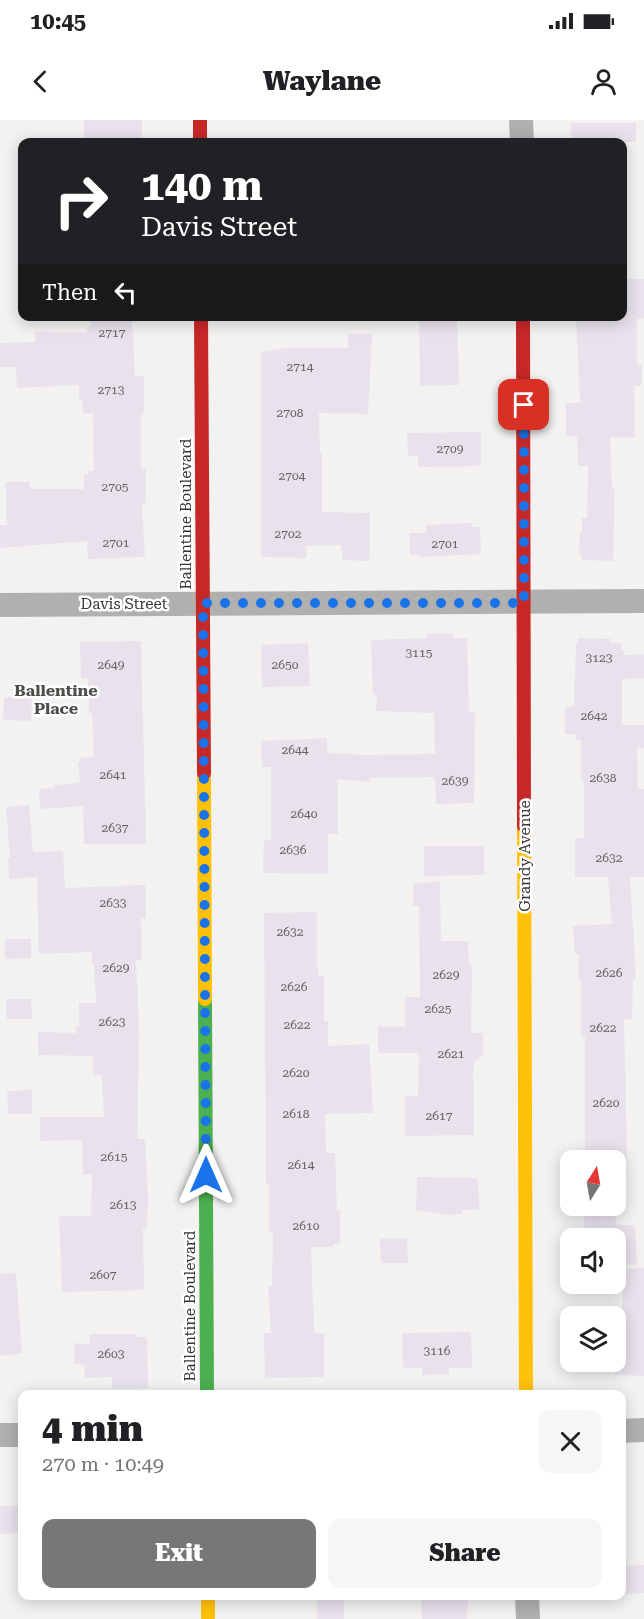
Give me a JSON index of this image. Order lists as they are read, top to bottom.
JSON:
{
  "streets": {
    "main road": ["Ballentine Boulevard", "Grandy Avenue"],
    "street": ["Davis Street"]
  },
  "crossings": [
    ["Ballentine Boulevard", "Davis Street"],
    ["Davis Street", "Grandy Avenue"]
  ],
  "districts": ["Ballentine Place"],
  "house_numbers": [
    "2717",
    "2714",
    "2713",
    "2708",
    "2709",
    "2704",
    "2705",
    "2702",
    "2701",
    "2701",
    "3115",
    "3123",
    "2649",
    "2650",
    "2642",
    "2644",
    "2641",
    "2638",
    "2639",
    "2640",
    "2637",
    "2636",
    "2632",
    "2633",
    "2632",
    "2629",
    "2626",
    "2629",
    "2626",
    "2625",
    "2623",
    "2622",
    "2622",
    "2621",
    "2620",
    "2620",
    "2618",
    "2617",
    "2615",
    "2614",
    "2613",
    "2610",
    "2607",
    "3116",
    "2603"
  ],
  "north": "top",
  "page": {
    "status": "10:45",
    "header": "Waylane",
    "turn": ["140 m", "Davis Street"],
    "then": "Then",
    "heading": ["4 min", "270 m · 10:49"],
    "buttons": ["Exit", "Share"]
  }
}
